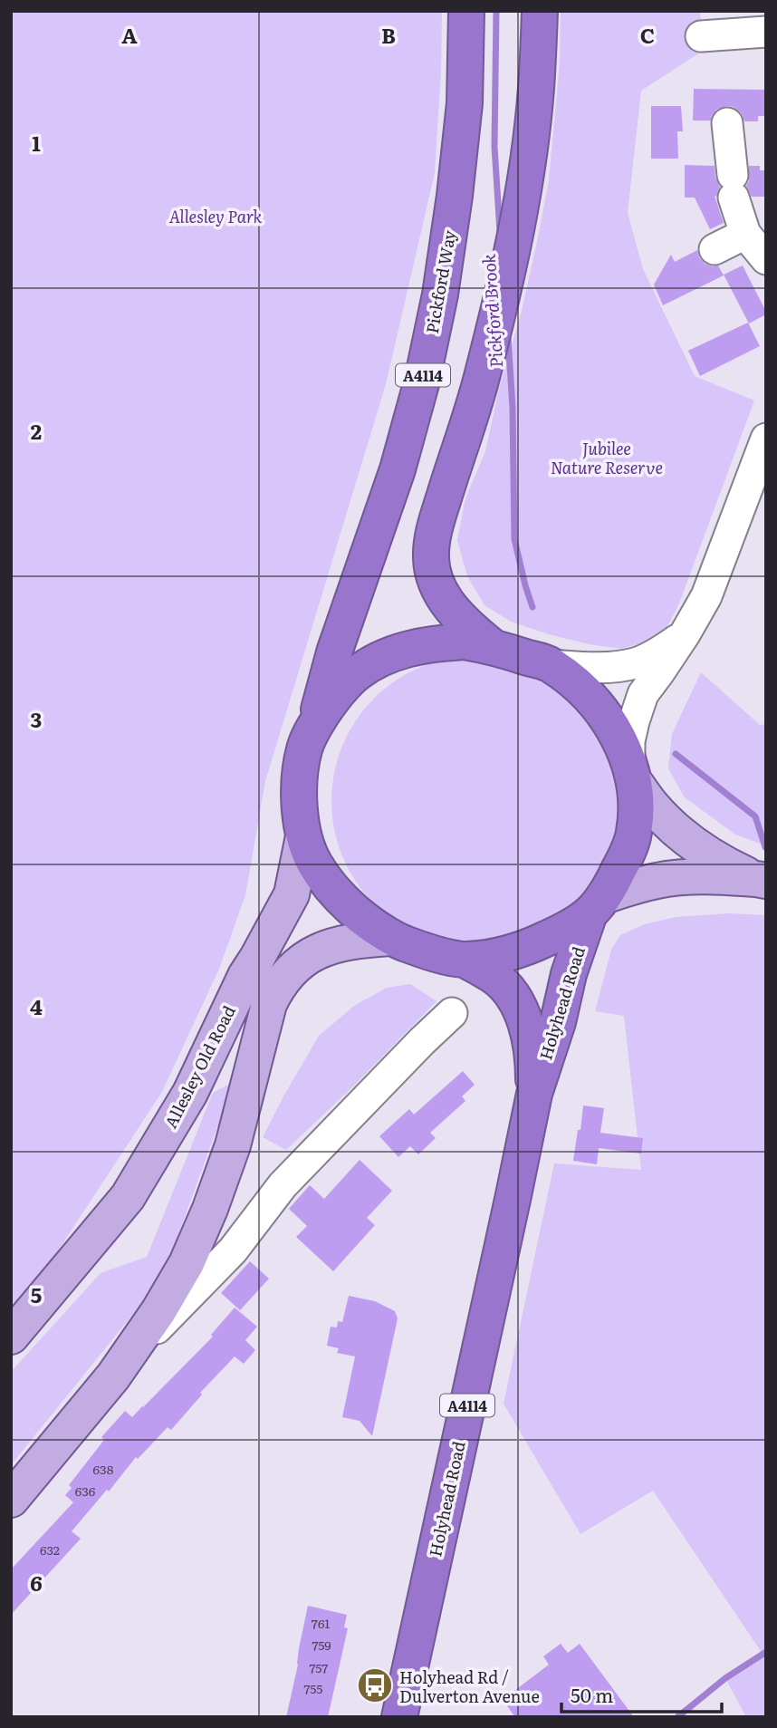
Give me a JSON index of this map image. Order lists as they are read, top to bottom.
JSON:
{
  "streets": {
    "highway": ["Pickford Way", "A4114", "Holyhead Road"],
    "main road": ["Allesley Old Road"]
  },
  "water": ["Pickford Brook"],
  "parks": ["Allesley Park", "Jubilee Nature Reserve"],
  "places": {
    "bus stop": ["Holyhead Rd / Dulverton Avenue"]
  },
  "house_numbers": [
    "638",
    "636",
    "632",
    "761",
    "759",
    "757",
    "755"
  ],
  "scale_bar": "50 m",
  "grid": {
    "columns": ["A", "B", "C"],
    "rows": [
      "1",
      "2",
      "3",
      "4",
      "5",
      "6"
    ]
  }
}
